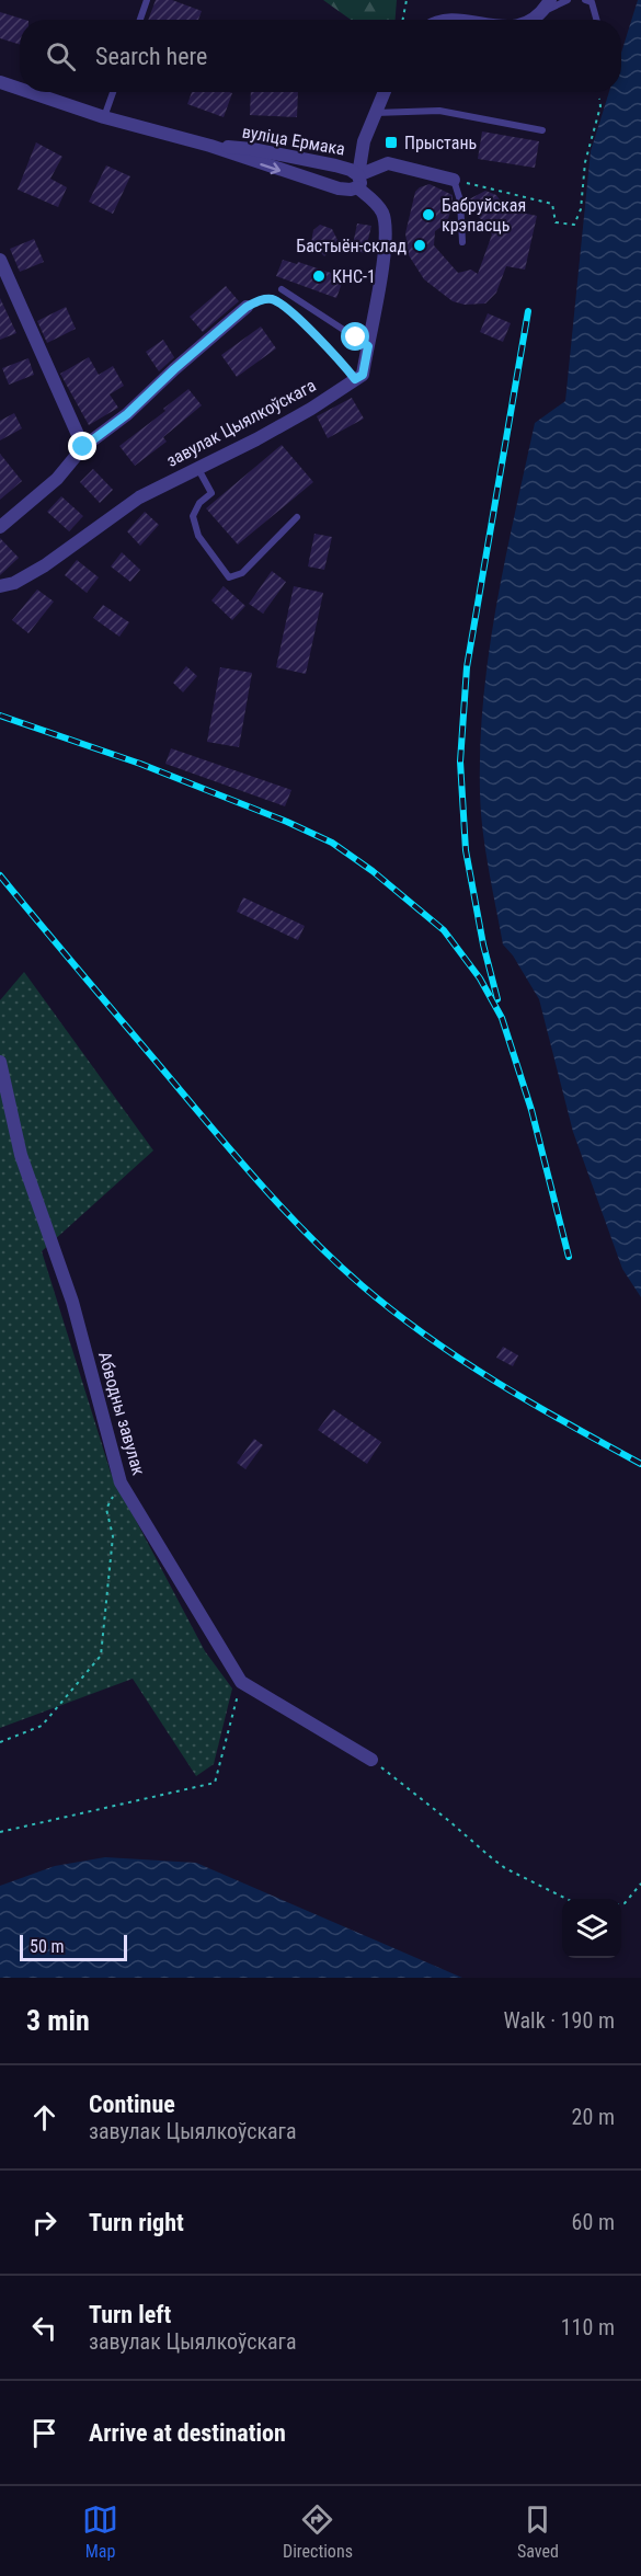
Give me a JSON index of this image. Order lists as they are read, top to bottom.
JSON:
{
  "streets": {
    "street": ["вуліца Ермака", "завулак Цыялкоўскага", "Абводны завулак"]
  },
  "places": {
    "transit": ["Прыстань"],
    "other": ["Бабруйская крэпасць", "Бастыён-склад", "КНС-1"]
  },
  "scale_bar": "50 m",
  "page": {
    "search": "Search here",
    "scale": "50 m",
    "heading": ["3 min", "Walk · 190 m"],
    "list": [
      ["Continue", "завулак Цыялкоўскага", "20 m"],
      ["Turn right", "60 m"],
      ["Turn left", "завулак Цыялкоўскага", "110 m"],
      "Arrive at destination"
    ],
    "nav": ["Map", "Directions", "Saved"]
  }
}
